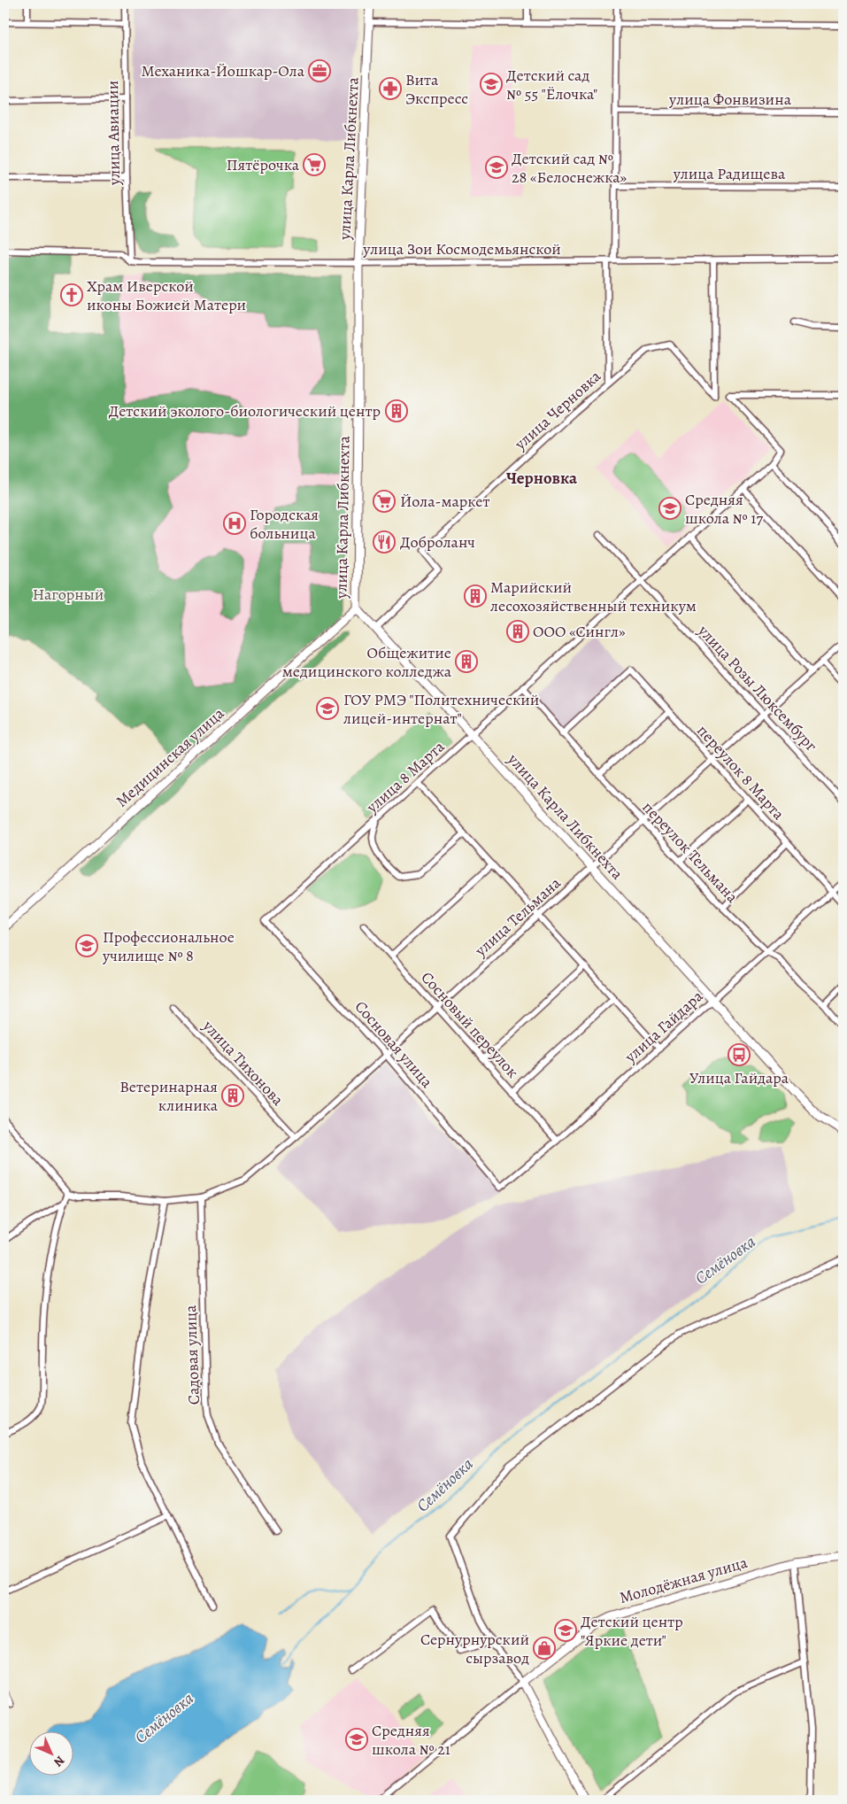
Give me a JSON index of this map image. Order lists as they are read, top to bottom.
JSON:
{
  "streets": {
    "main road": ["улица Карла Либкнехта", "Медицинская улица", "Молодёжная улица"],
    "street": [
      "улица Фонвизина",
      "улица Авиации",
      "улица Радищева",
      "улица Зои Космодемьянской",
      "улица Черновка",
      "улица Розы Люксембург",
      "переулок 8 Марта",
      "улица 8 Марта",
      "переулок Тельмана",
      "улица Тельмана",
      "Сосновый переулок",
      "улица Гайдара",
      "Сосновая улица",
      "улица Тихонова",
      "Садовая улица"
    ]
  },
  "crossings": [
    ["улица Авиации", "улица Зои Космодемьянской"],
    ["улица Карла Либкнехта", "улица Зои Космодемьянской"],
    ["улица Карла Либкнехта", "улица Черновка"],
    ["улица Карла Либкнехта", "Медицинская улица"],
    ["улица Карла Либкнехта", "улица 8 Марта"],
    ["улица Карла Либкнехта", "улица Тельмана"],
    ["улица Карла Либкнехта", "улица Гайдара"],
    ["улица Зои Космодемьянской", "улица Черновка"],
    ["улица Розы Люксембург", "улица 8 Марта"],
    ["улица Розы Люксембург", "улица Тельмана"],
    ["переулок 8 Марта", "переулок Тельмана"],
    ["переулок 8 Марта", "улица Тельмана"],
    ["переулок 8 Марта", "улица Гайдара"],
    ["улица 8 Марта", "переулок Тельмана"],
    ["улица 8 Марта", "Сосновая улица"],
    ["переулок Тельмана", "улица Тельмана"],
    ["переулок Тельмана", "улица Гайдара"],
    ["улица Тельмана", "Сосновый переулок"],
    ["улица Тельмана", "Сосновая улица"],
    ["улица Тельмана", "улица Тихонова"],
    ["улица Тельмана", "Садовая улица"],
    ["Сосновый переулок", "улица Гайдара"],
    ["улица Гайдара", "Сосновая улица"]
  ],
  "districts": ["Черновка"],
  "water": ["Семёновка"],
  "parks": ["Нагорный"],
  "places": {
    "office": ["Механика-Йошкар-Ола"],
    "school or university": [
      "Детский сад № 55 \"Ёлочка\"",
      "Детский сад № 28 «Белоснежка»",
      "Средняя школа № 17",
      "ГОУ РМЭ \"Политехнический лицей-интернат\"",
      "Профессиональное училище № 8",
      "Детский центр \"Яркие дети\"",
      "Средняя школа № 21"
    ],
    "pharmacy": ["Вита Экспресс"],
    "supermarket": ["Пятёрочка", "Йола-маркет"],
    "church": ["Храм Иверской иконы Божией Матери"],
    "building": [
      "Детский эколого-биологический центр",
      "Марийский лесохозяйственный техникум",
      "ООО «Сингл»",
      "Общежитие медицинского колледжа",
      "Ветеринарная клиника"
    ],
    "hospital": ["Городская больница"],
    "restaurant": ["Доброланч"],
    "bus stop": ["Улица Гайдара"],
    "shop": ["Сернурнурский сырзавод"]
  },
  "north": "bottom right"
}
